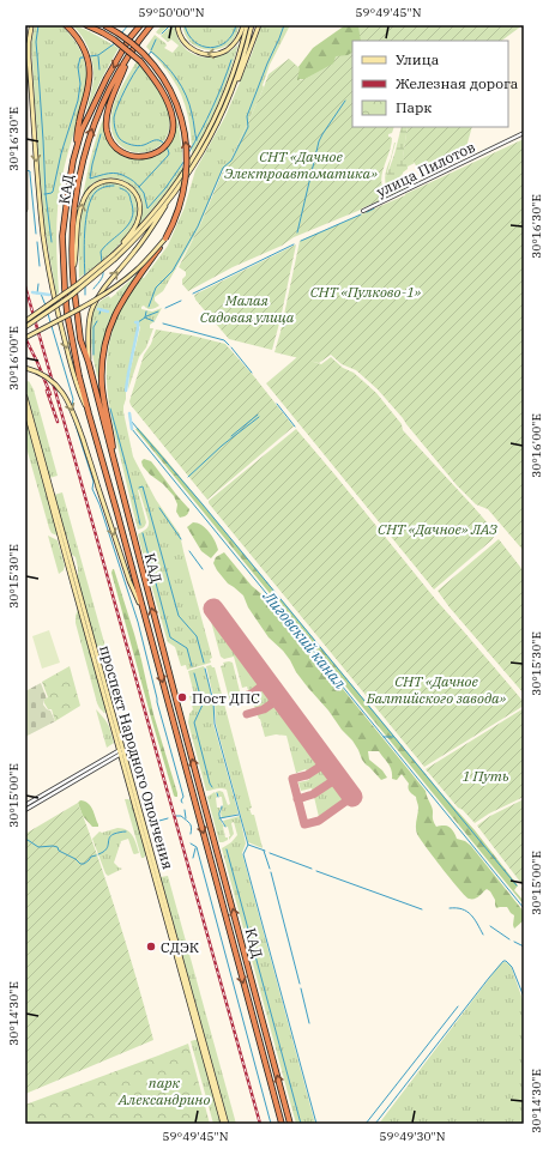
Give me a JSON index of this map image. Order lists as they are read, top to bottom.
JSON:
{
  "streets": {
    "highway": ["КАД"],
    "main road": ["проспект Народного Ополчения"],
    "street": ["улица Пилотов"]
  },
  "water": ["Лиговский канал"],
  "parks": [
    "СНТ «Дачное Электроавтоматика»",
    "СНТ «Пулково-1»",
    "Малая Садовая улица",
    "СНТ «Дачное» ЛАЗ",
    "СНТ «Дачное Балтийского завода»",
    "1 Путь",
    "парк Александрино"
  ],
  "places": ["Пост ДПС", "СДЭК"],
  "legend": ["Улица", "Железная дорога", "Парк"],
  "coordinates": [
    "59°50'00\"N",
    "59°49'45\"N",
    "30°16'30\"E",
    "30°16'00\"E",
    "30°15'30\"E",
    "30°15'00\"E",
    "30°14'30\"E",
    "59°49'30\"N"
  ]
}
